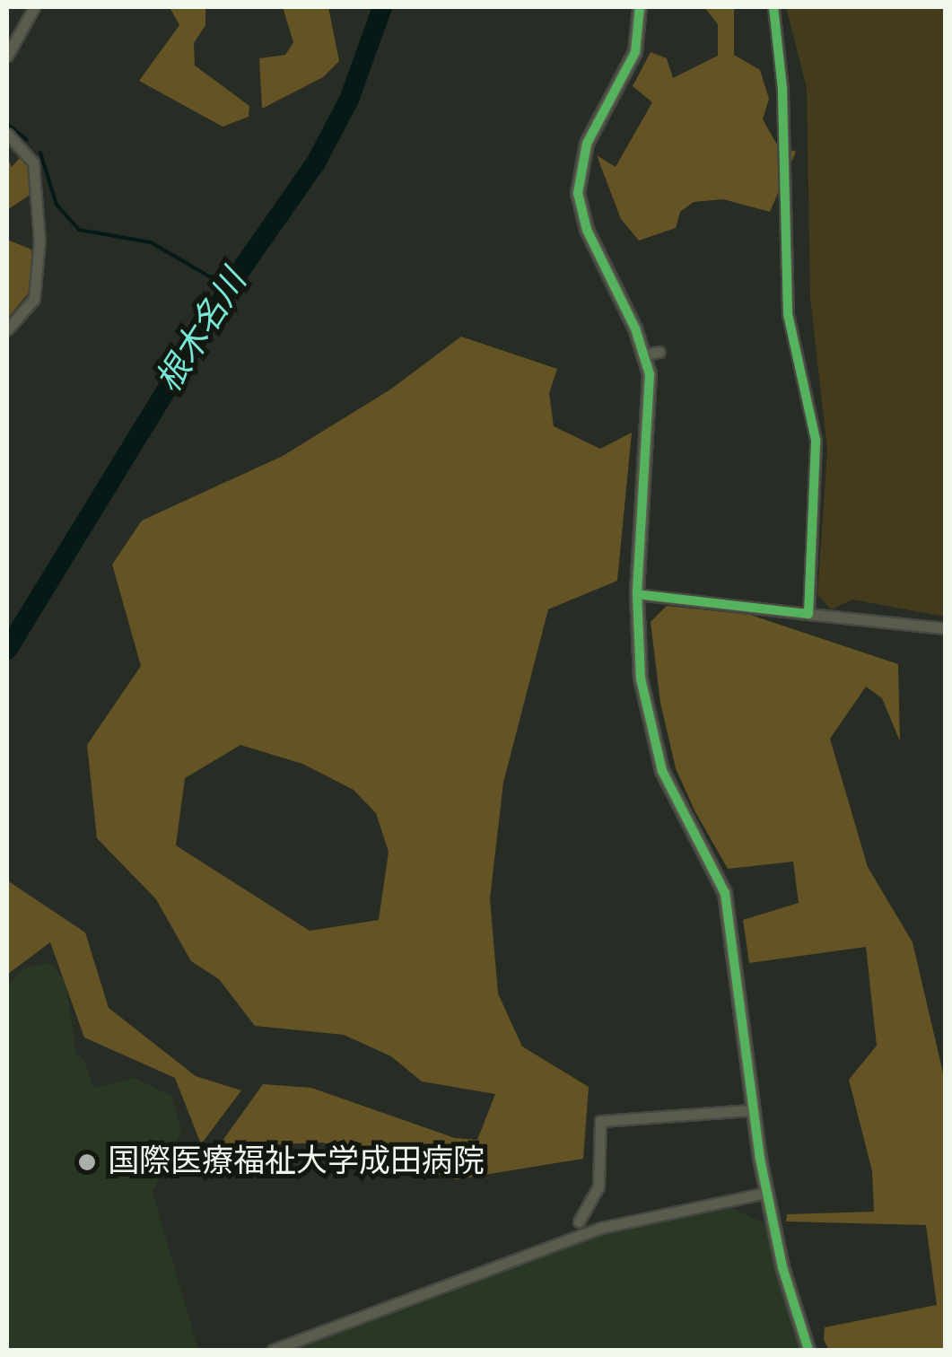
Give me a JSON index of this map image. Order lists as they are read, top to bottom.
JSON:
{
  "water": ["根木名川"],
  "places": ["国際医療福祉大学成田病院"]
}
